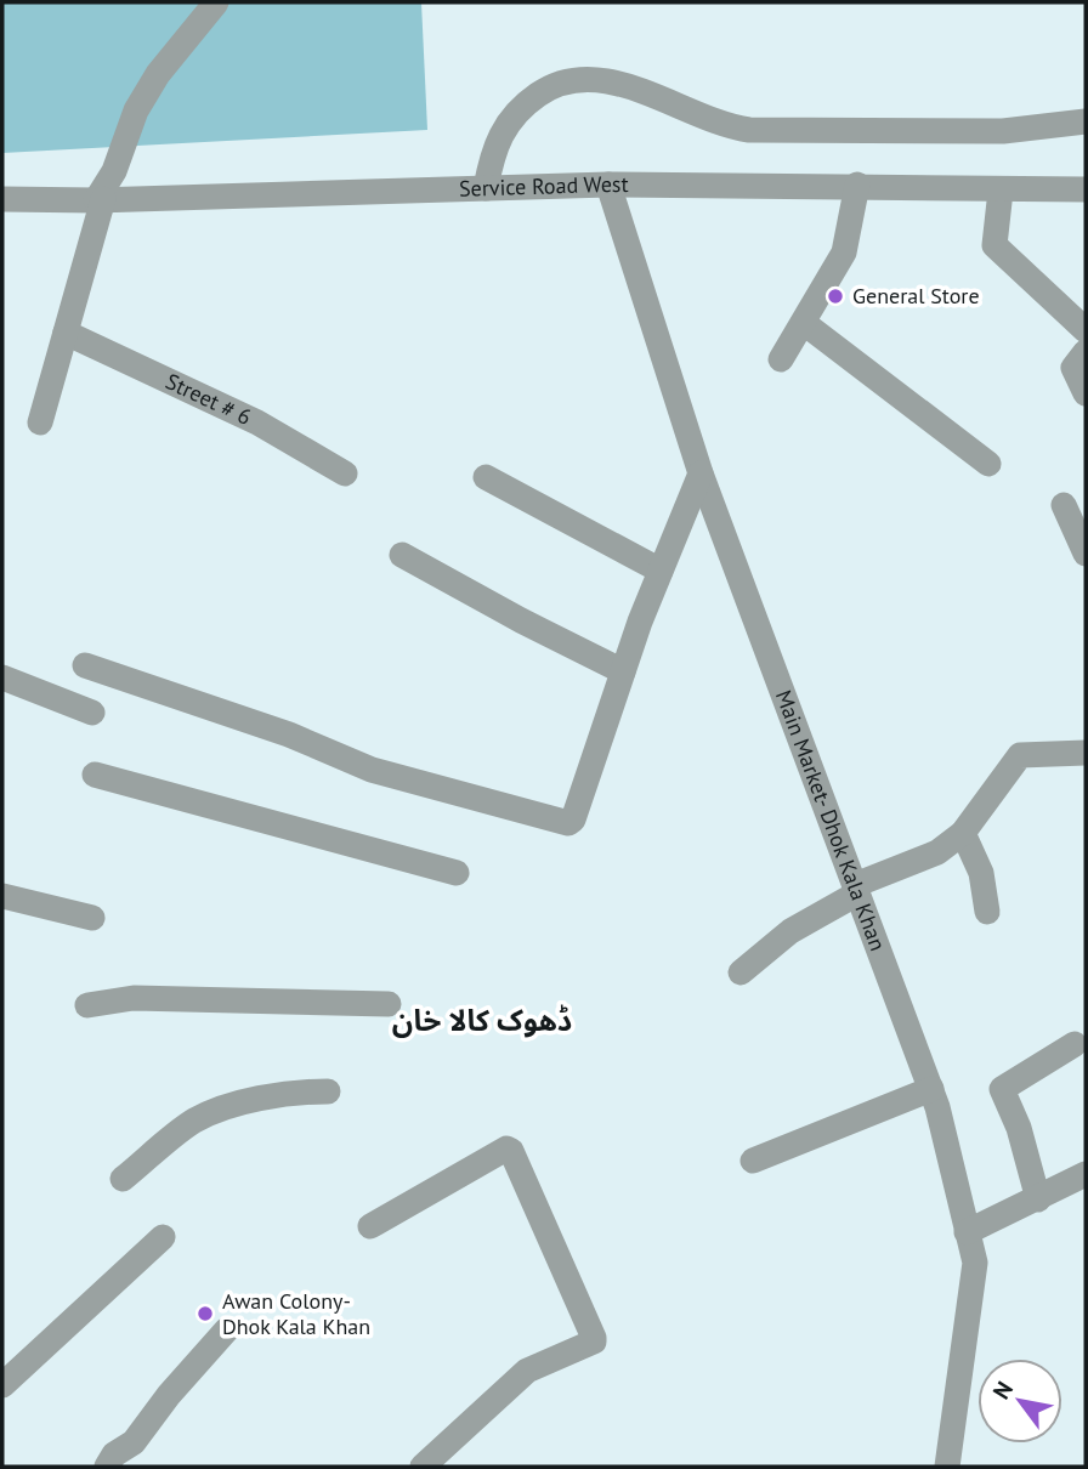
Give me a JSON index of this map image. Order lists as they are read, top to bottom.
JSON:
{
  "streets": {
    "street": ["Service Road West", "Street # 6", "Main Market- Dhok Kala Khan"]
  },
  "crossings": [
    ["Service Road West", "Main Market- Dhok Kala Khan"]
  ],
  "districts": ["ڈھوک کالا خان"],
  "places": ["General Store", "Awan Colony- Dhok Kala Khan"],
  "north": "top left"
}
